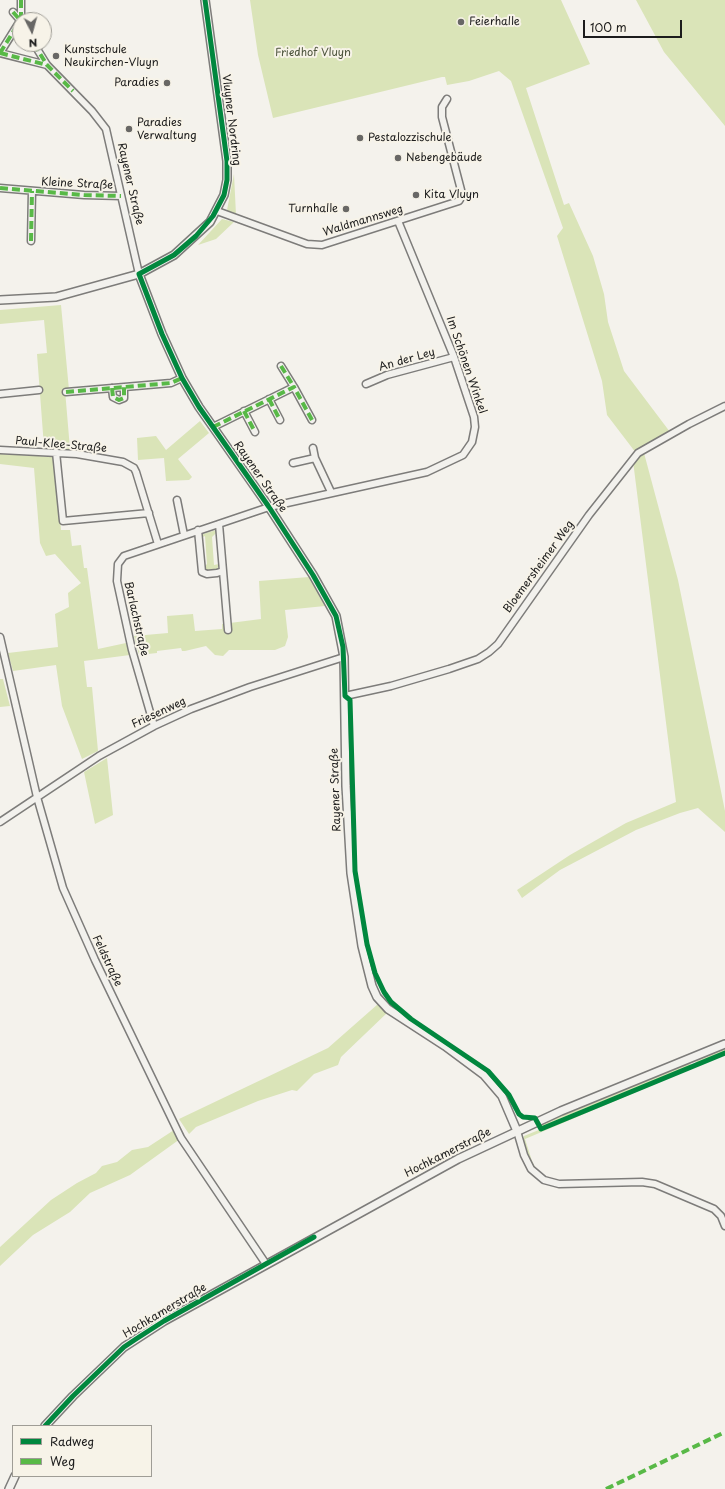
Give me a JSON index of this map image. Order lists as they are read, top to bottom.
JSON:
{
  "streets": {
    "street": [
      "Vluyner Nordring",
      "Kleine Straße",
      "Rayener Straße",
      "Waldmannsweg",
      "An der Ley",
      "Im Schönen Winkel",
      "Paul-Klee-Straße",
      "Bloemersheimer Weg",
      "Barlachstraße",
      "Friesenweg",
      "Feldstraße",
      "Hochkamerstraße"
    ]
  },
  "crossings": [
    ["Vluyner Nordring", "Rayener Straße"],
    ["Vluyner Nordring", "Waldmannsweg"],
    ["Kleine Straße", "Rayener Straße"],
    ["Rayener Straße", "Im Schönen Winkel"],
    ["Rayener Straße", "Bloemersheimer Weg"],
    ["Rayener Straße", "Barlachstraße"],
    ["Rayener Straße", "Friesenweg"],
    ["Rayener Straße", "Hochkamerstraße"],
    ["Waldmannsweg", "Im Schönen Winkel"],
    ["An der Ley", "Im Schönen Winkel"],
    ["Im Schönen Winkel", "Barlachstraße"],
    ["Paul-Klee-Straße", "Barlachstraße"],
    ["Barlachstraße", "Friesenweg"],
    ["Friesenweg", "Feldstraße"],
    ["Feldstraße", "Hochkamerstraße"]
  ],
  "parks": ["Friedhof Vluyn"],
  "places": [
    "Feierhalle",
    "Kunstschule Neukirchen-Vluyn",
    "Paradies",
    "Paradies Verwaltung",
    "Pestalozzischule",
    "Nebengebäude",
    "Kita Vluyn",
    "Turnhalle"
  ],
  "legend": ["Radweg", "Weg"],
  "scale_bar": "100 m",
  "north": "bottom"
}
